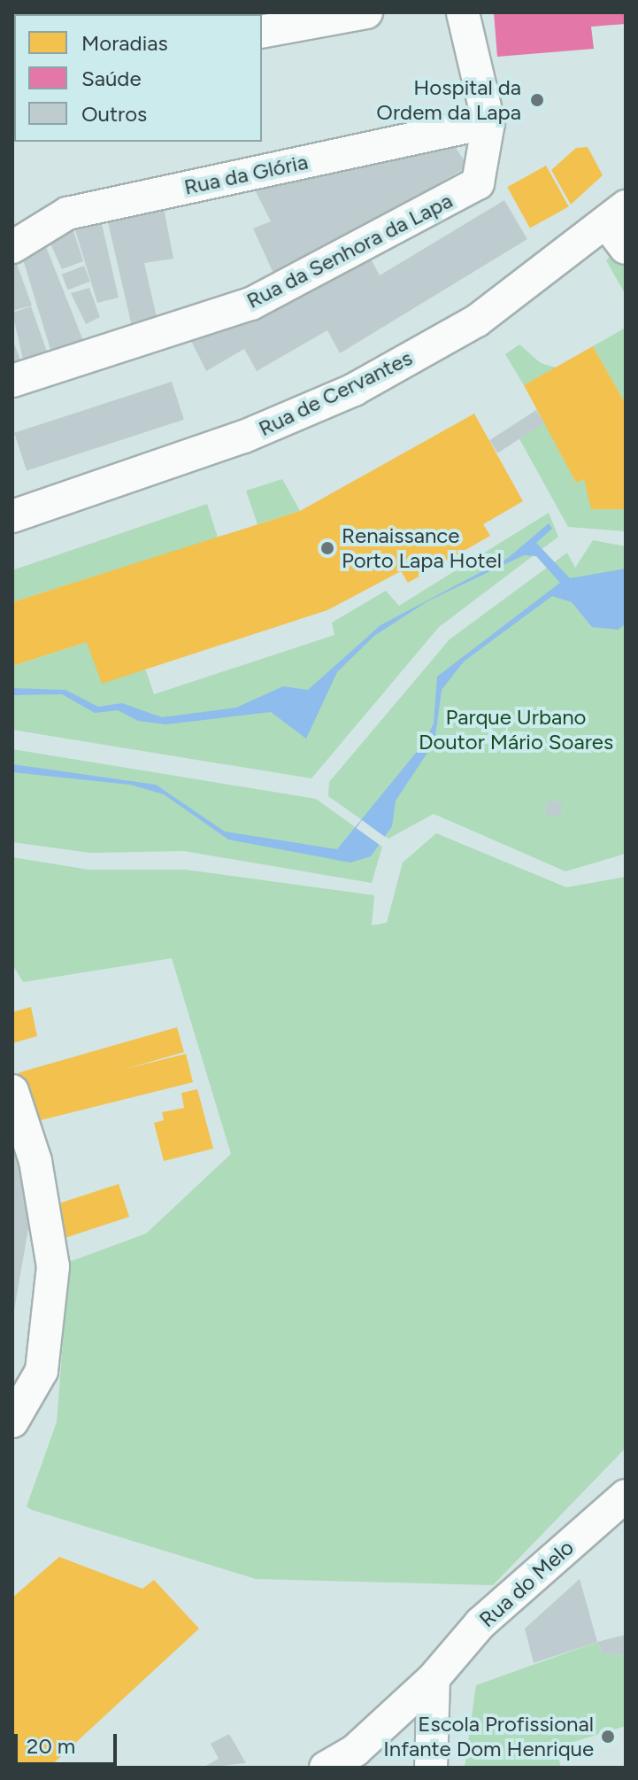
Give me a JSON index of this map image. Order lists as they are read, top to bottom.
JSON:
{
  "streets": {
    "street": [
      "Rua da Glória",
      "Rua da Senhora da Lapa",
      "Rua de Cervantes",
      "Rua do Melo"
    ]
  },
  "crossings": [
    ["Rua da Glória", "Rua da Senhora da Lapa"]
  ],
  "parks": ["Parque Urbano Doutor Mário Soares"],
  "places": ["Hospital da Ordem da Lapa", "Renaissance Porto Lapa Hotel", "Escola Profissional Infante Dom Henrique"],
  "legend": ["Moradias", "Saúde", "Outros"],
  "scale_bar": "20 m"
}
